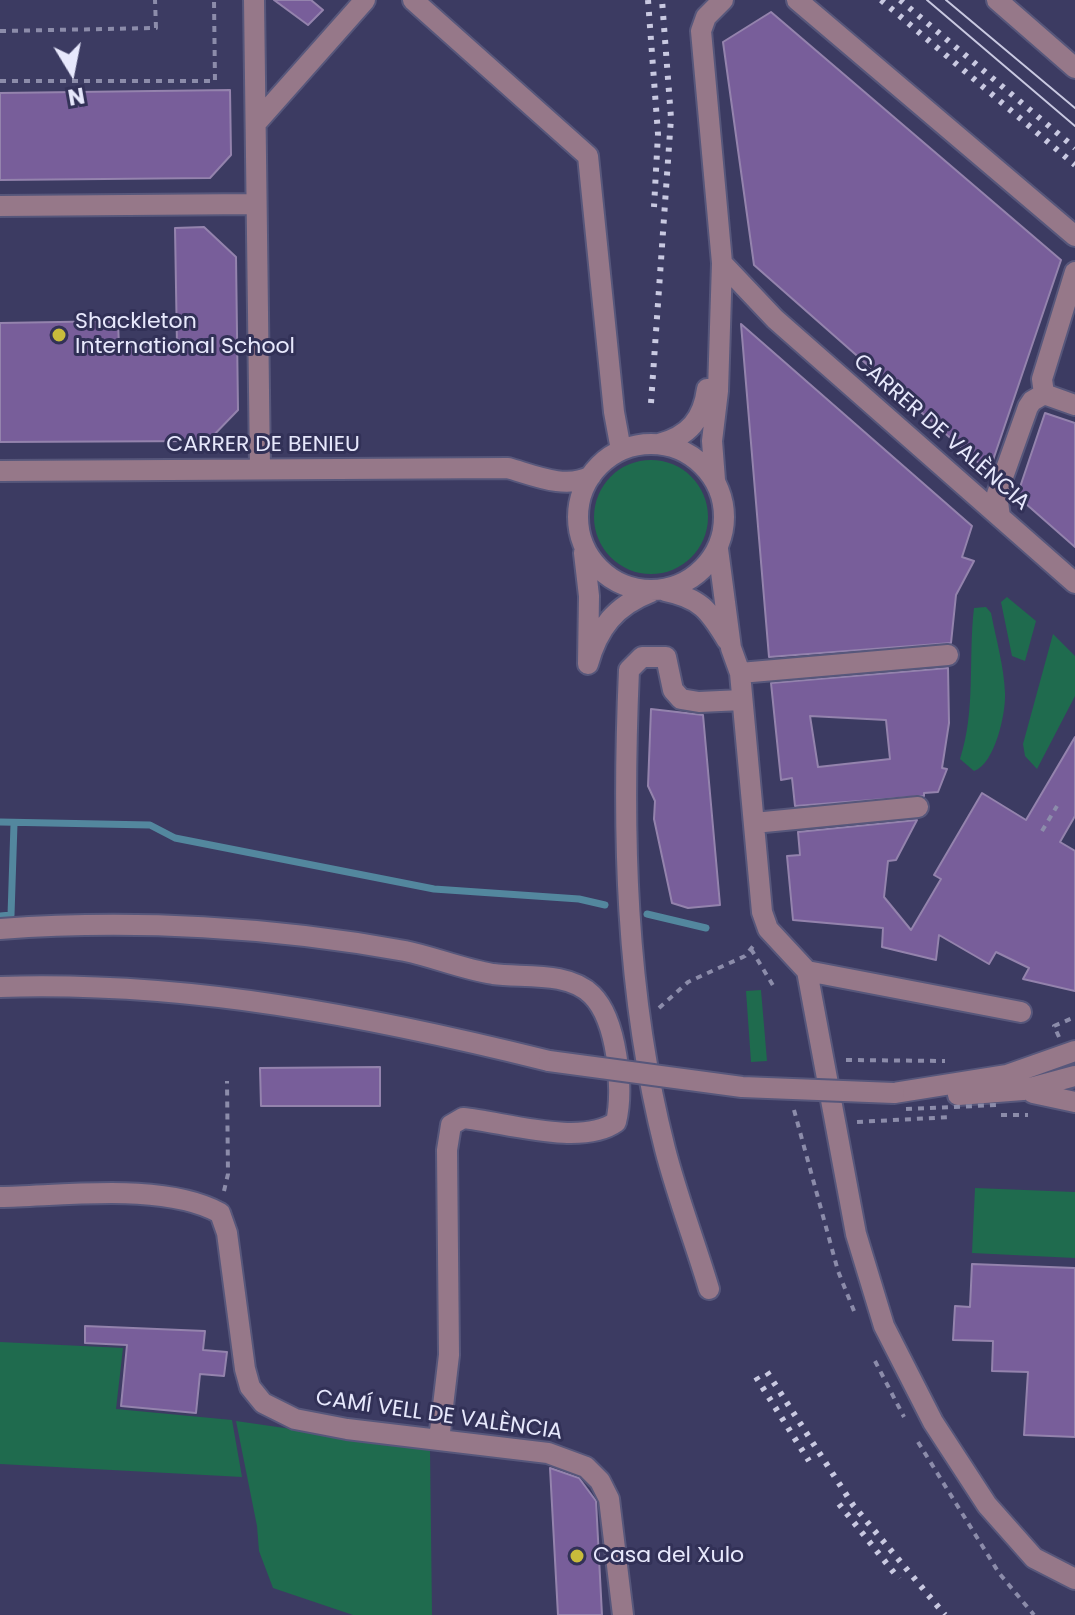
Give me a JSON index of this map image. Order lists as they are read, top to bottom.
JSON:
{
  "streets": {
    "street": ["CARRER DE VALÈNCIA", "CARRER DE BENIEU", "CAMÍ VELL DE VALÈNCIA"]
  },
  "places": ["Shackleton International School", "Casa del Xulo"],
  "north": "bottom"
}
